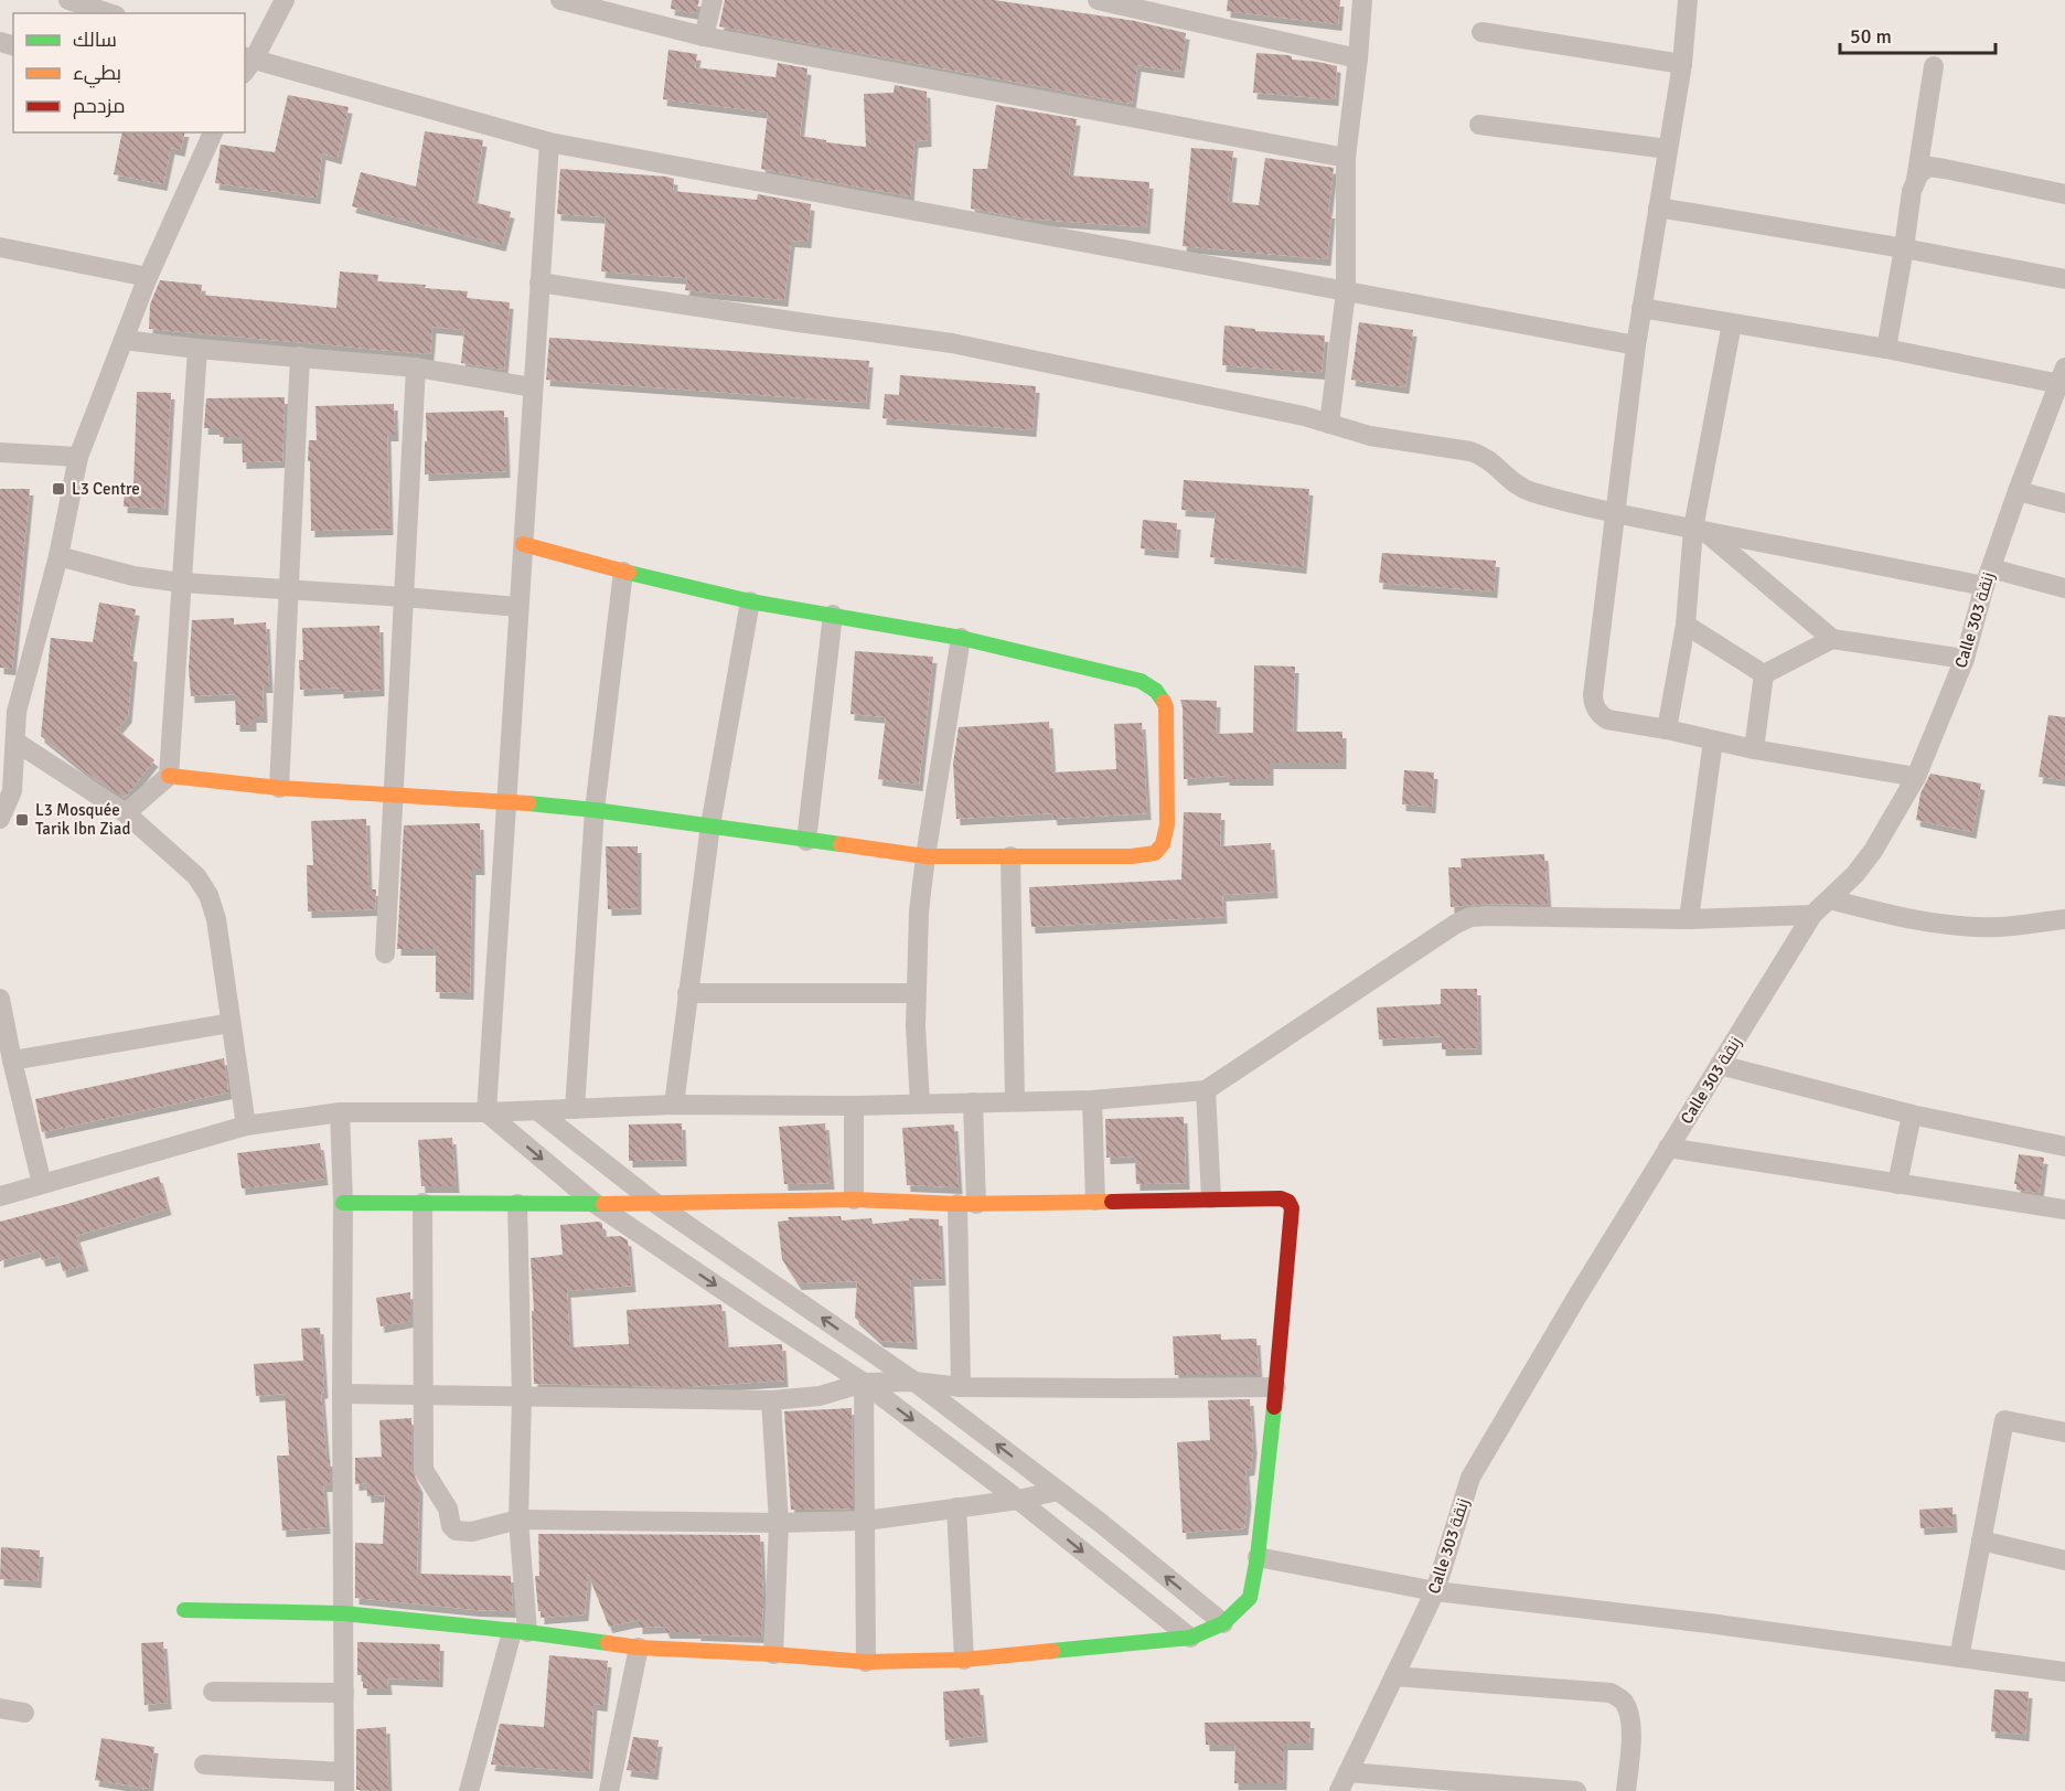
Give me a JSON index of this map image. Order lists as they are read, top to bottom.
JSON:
{
  "streets": {
    "street": ["Calle 303 زنقة"]
  },
  "places": {
    "transit": ["L3 Centre", "L3 Mosquée Tarik Ibn Ziad"]
  },
  "legend": ["سالك", "بطيء", "مزدحم"],
  "scale_bar": "50 m"
}
